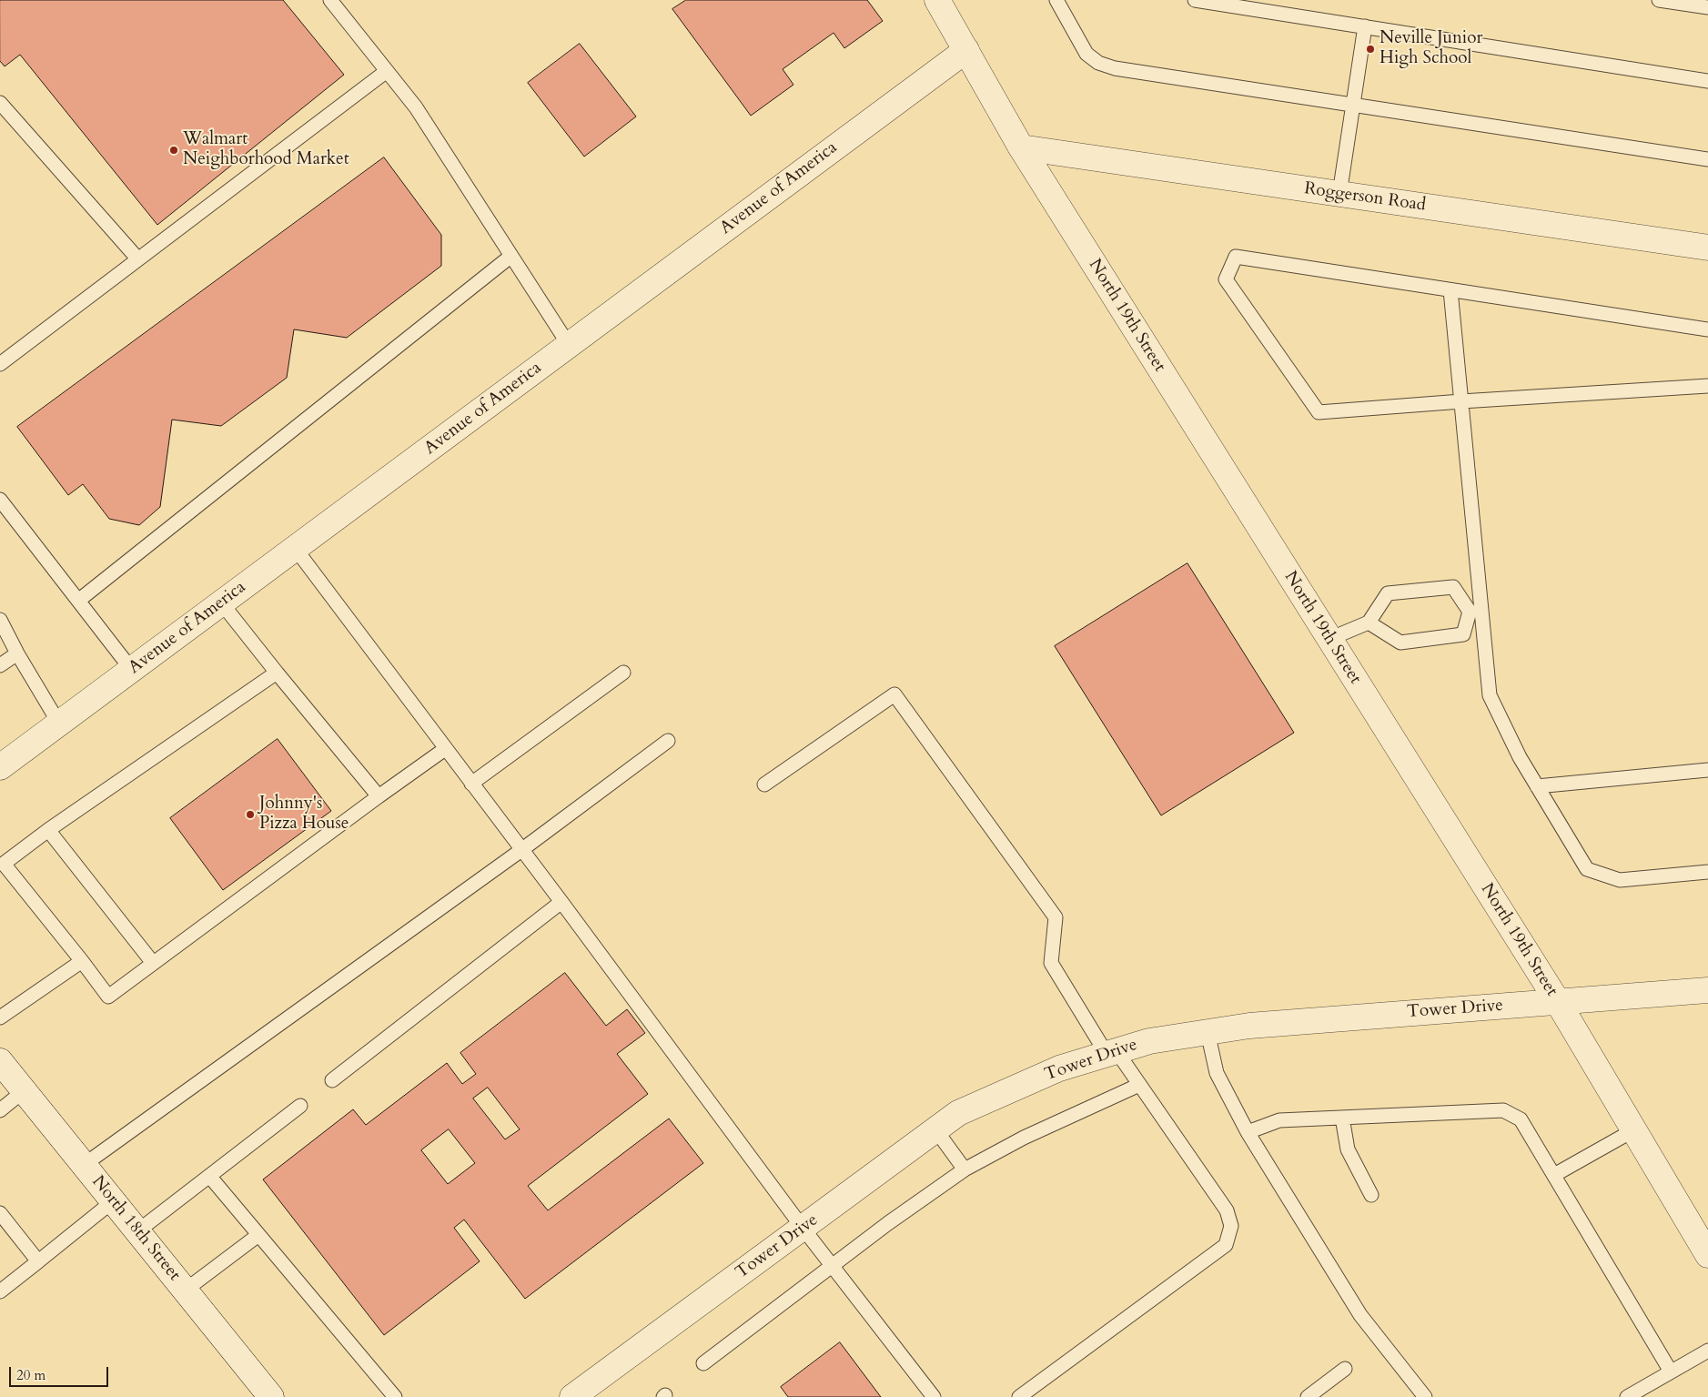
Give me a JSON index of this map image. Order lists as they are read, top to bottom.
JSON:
{
  "streets": {
    "street": [
      "Avenue of America",
      "Roggerson Road",
      "North 19th Street",
      "Tower Drive",
      "North 18th Street"
    ]
  },
  "crossings": [
    ["Avenue of America", "North 19th Street"],
    ["Roggerson Road", "North 19th Street"],
    ["North 19th Street", "Tower Drive"]
  ],
  "places": ["Neville Junior High School", "Walmart Neighborhood Market", "Johnny's Pizza House"],
  "scale_bar": "20 m"
}
